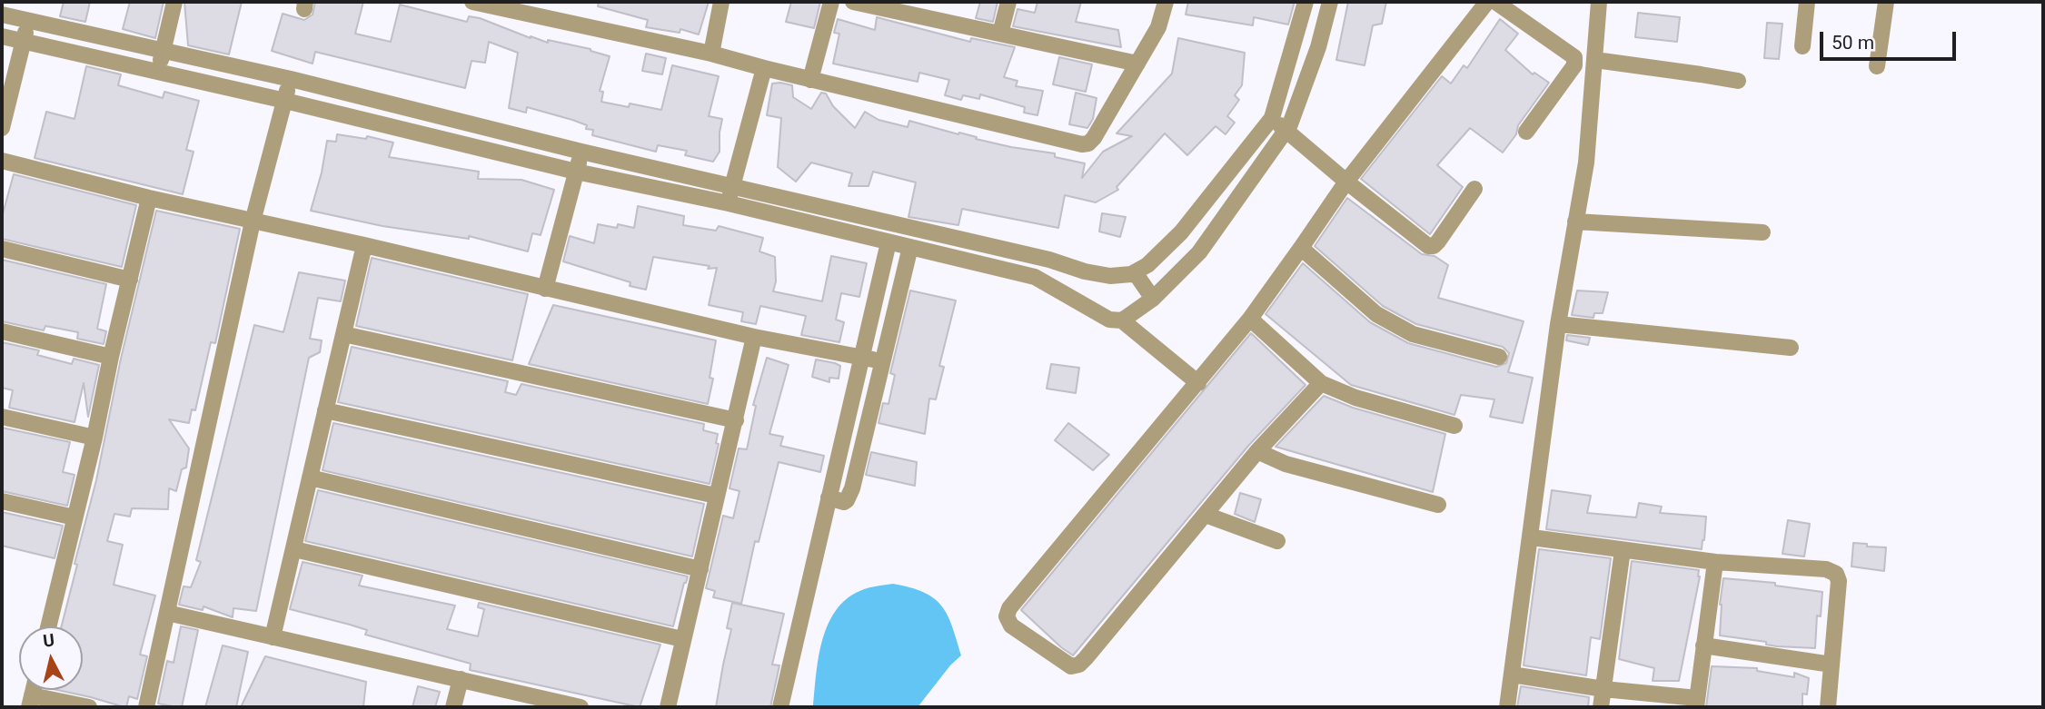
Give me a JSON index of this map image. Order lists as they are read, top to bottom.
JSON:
{
  "scale_bar": "50 m",
  "north": "top"
}
